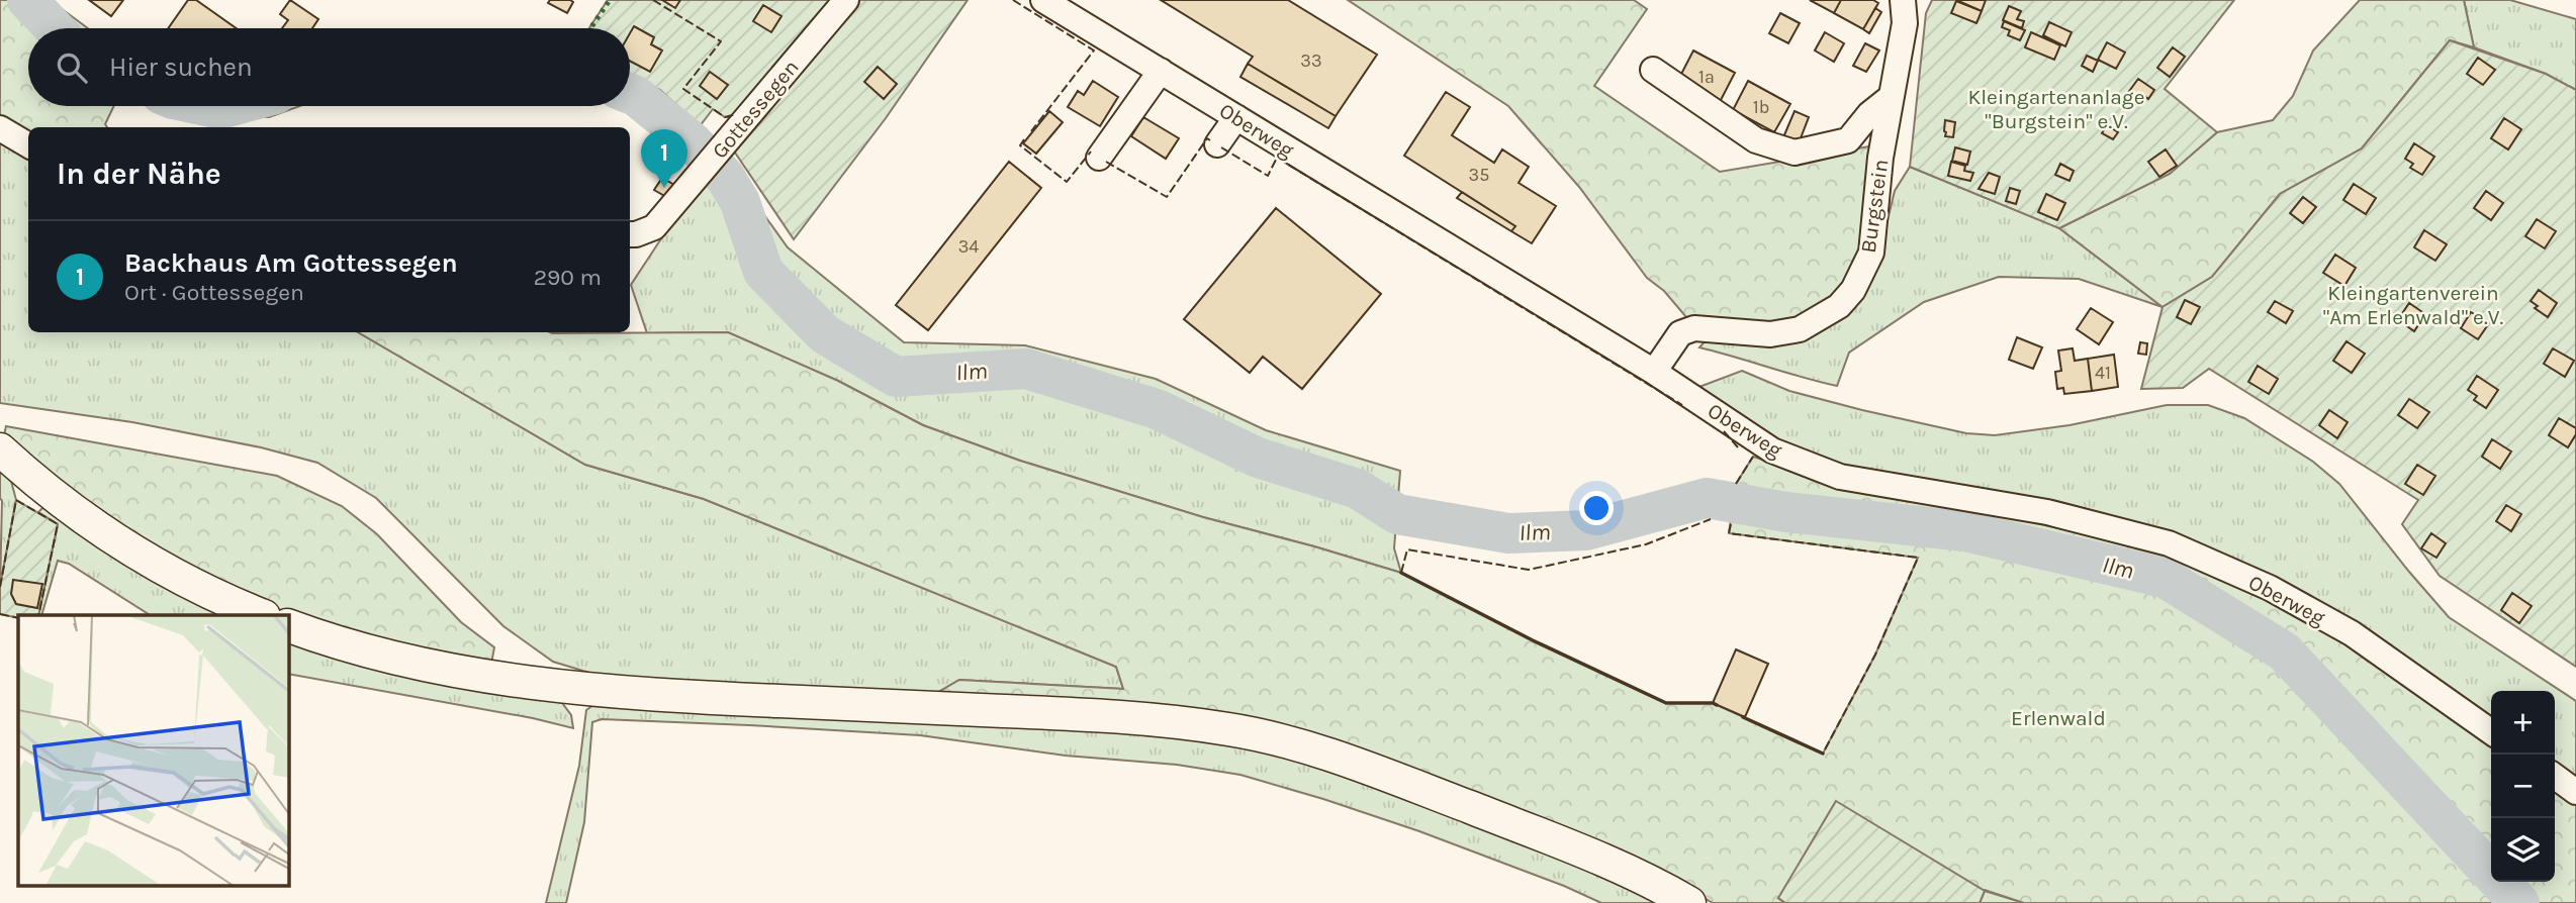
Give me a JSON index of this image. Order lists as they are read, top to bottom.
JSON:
{
  "streets": {
    "street": ["Gottessegen", "Oberweg", "Burgstein"]
  },
  "crossings": [
    ["Oberweg", "Burgstein"]
  ],
  "water": ["Ilm"],
  "parks": ["Kleingartenanlage \"Burgstein\" e.V.", "Kleingartenverein \"Am Erlenwald\" e.V.", "Erlenwald"],
  "house_numbers": [
    "33",
    "1a",
    "1b",
    "35",
    "34",
    "41"
  ],
  "page": {
    "search": "Hier suchen",
    "heading": "In der Nähe",
    "pins": "1",
    "list": [
      {
        "mark": "1",
        "name": "Backhaus Am Gottessegen",
        "note": "Ort · Gottessegen",
        "value": "290 m"
      }
    ],
    "map_buttons": ["+", "−"]
  }
}
